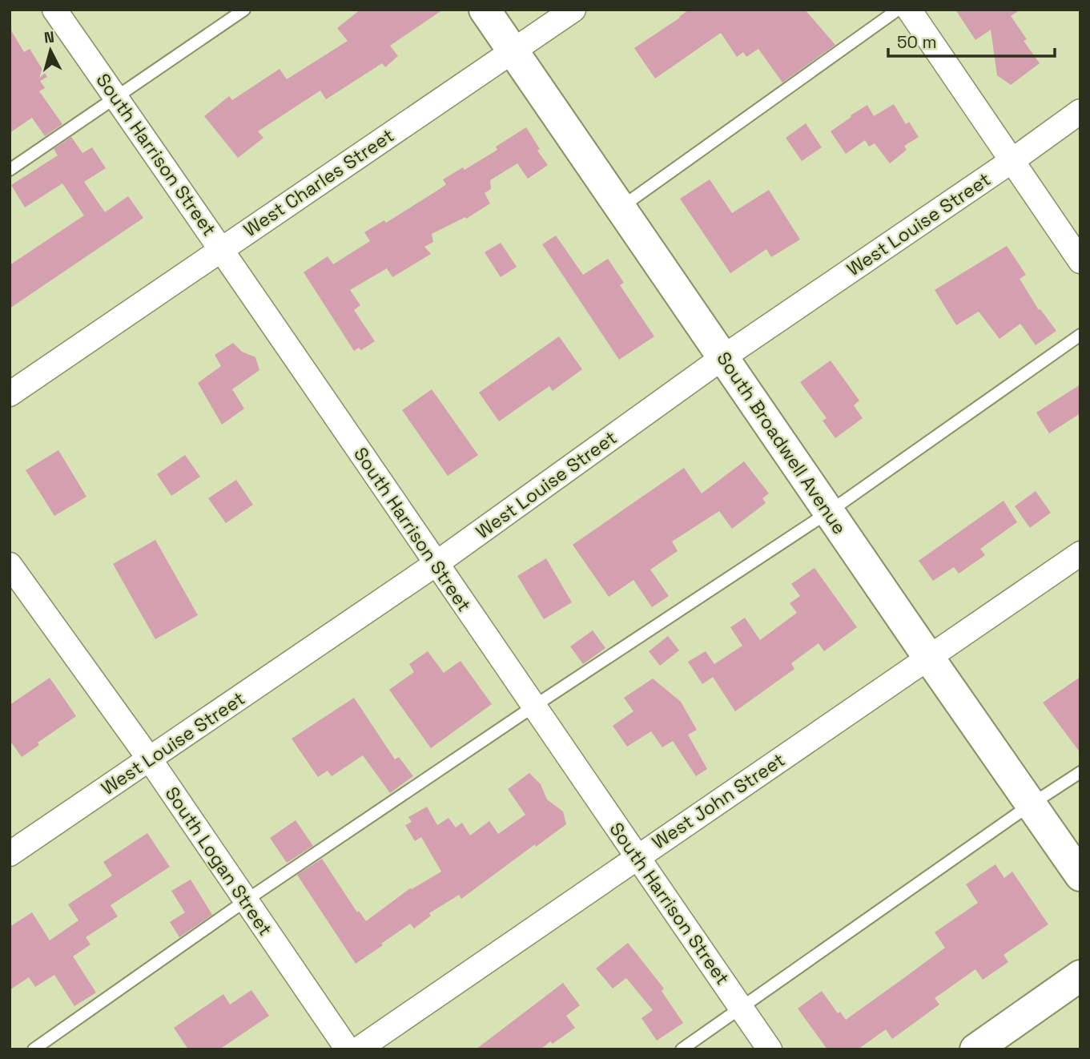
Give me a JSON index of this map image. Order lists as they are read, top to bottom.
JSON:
{
  "streets": {
    "main road": ["South Broadwell Avenue"],
    "street": [
      "South Harrison Street",
      "West Charles Street",
      "West Louise Street",
      "West John Street",
      "South Logan Street"
    ]
  },
  "crossings": [
    ["South Harrison Street", "West Charles Street"],
    ["South Harrison Street", "West Louise Street"],
    ["South Harrison Street", "West John Street"],
    ["West Charles Street", "South Broadwell Avenue"],
    ["West Louise Street", "South Broadwell Avenue"],
    ["West Louise Street", "South Logan Street"],
    ["South Broadwell Avenue", "West John Street"]
  ],
  "scale_bar": "50 m",
  "north": "top"
}
